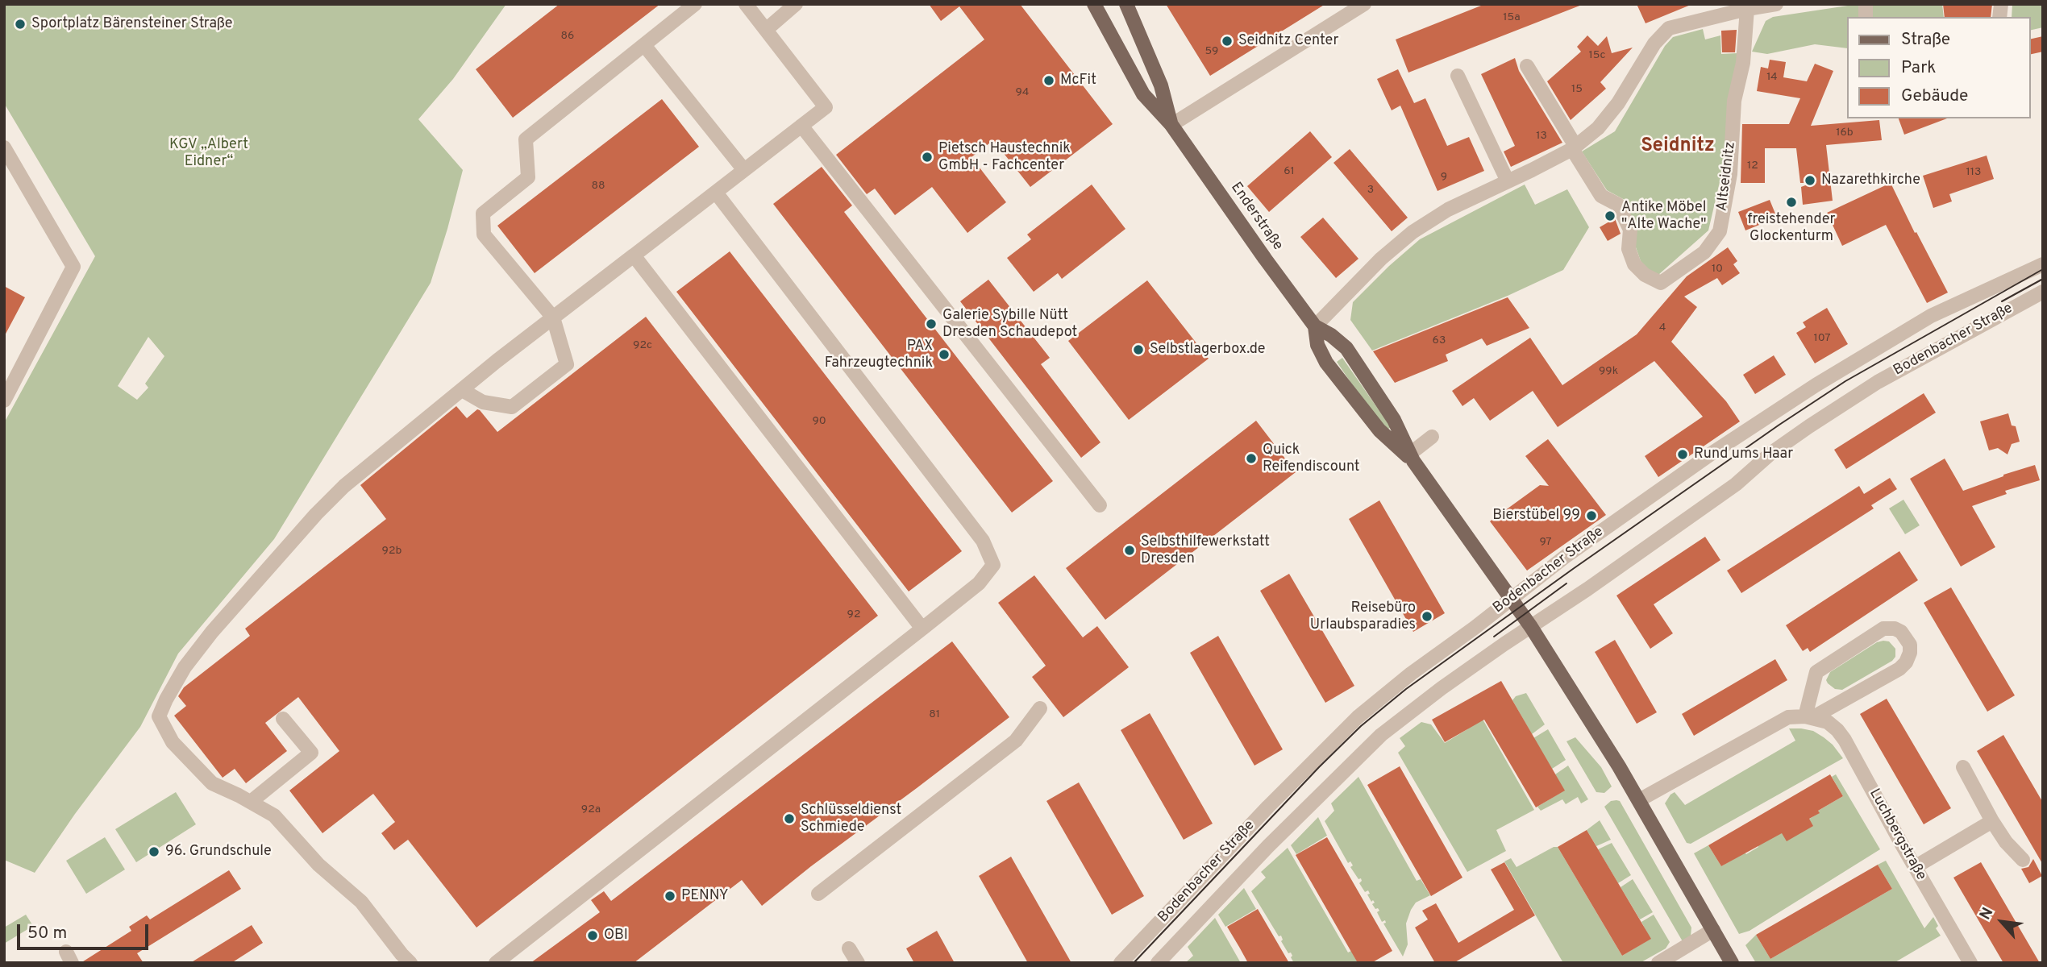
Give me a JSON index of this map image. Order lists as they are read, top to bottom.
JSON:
{
  "streets": {
    "main road": ["Enderstraße"],
    "street": ["Altseidnitz", "Bodenbacher Straße", "Luchbergstraße"]
  },
  "crossings": [
    ["Enderstraße", "Bodenbacher Straße"]
  ],
  "districts": ["Seidnitz"],
  "parks": ["KGV „Albert Eidner“"],
  "places": [
    "Sportplatz Bärensteiner Straße",
    "Seidnitz Center",
    "McFit",
    "Pietsch Haustechnik GmbH - Fachcenter",
    "Nazarethkirche",
    "freistehender Glockenturm",
    "Antike Möbel \"Alte Wache\"",
    "Galerie Sybille Nütt Dresden Schaudepot",
    "Selbstlagerbox.de",
    "PAX Fahrzeugtechnik",
    "Rund ums Haar",
    "Quick Reifendiscount",
    "Bierstübel 99",
    "Selbsthilfewerkstatt Dresden",
    "Reisebüro Urlaubsparadies",
    "Schlüsseldienst Schmiede",
    "96. Grundschule",
    "PENNY",
    "OBI"
  ],
  "house_numbers": [
    "15a",
    "86",
    "59",
    "15c",
    "14",
    "15",
    "94",
    "16b",
    "13",
    "12",
    "61",
    "113",
    "9",
    "88",
    "3",
    "10",
    "4",
    "107",
    "63",
    "92c",
    "99k",
    "90",
    "97",
    "92b",
    "92",
    "81",
    "92a"
  ],
  "legend": ["Straße", "Park", "Gebäude"],
  "scale_bar": "50 m",
  "north": "top left"
}
